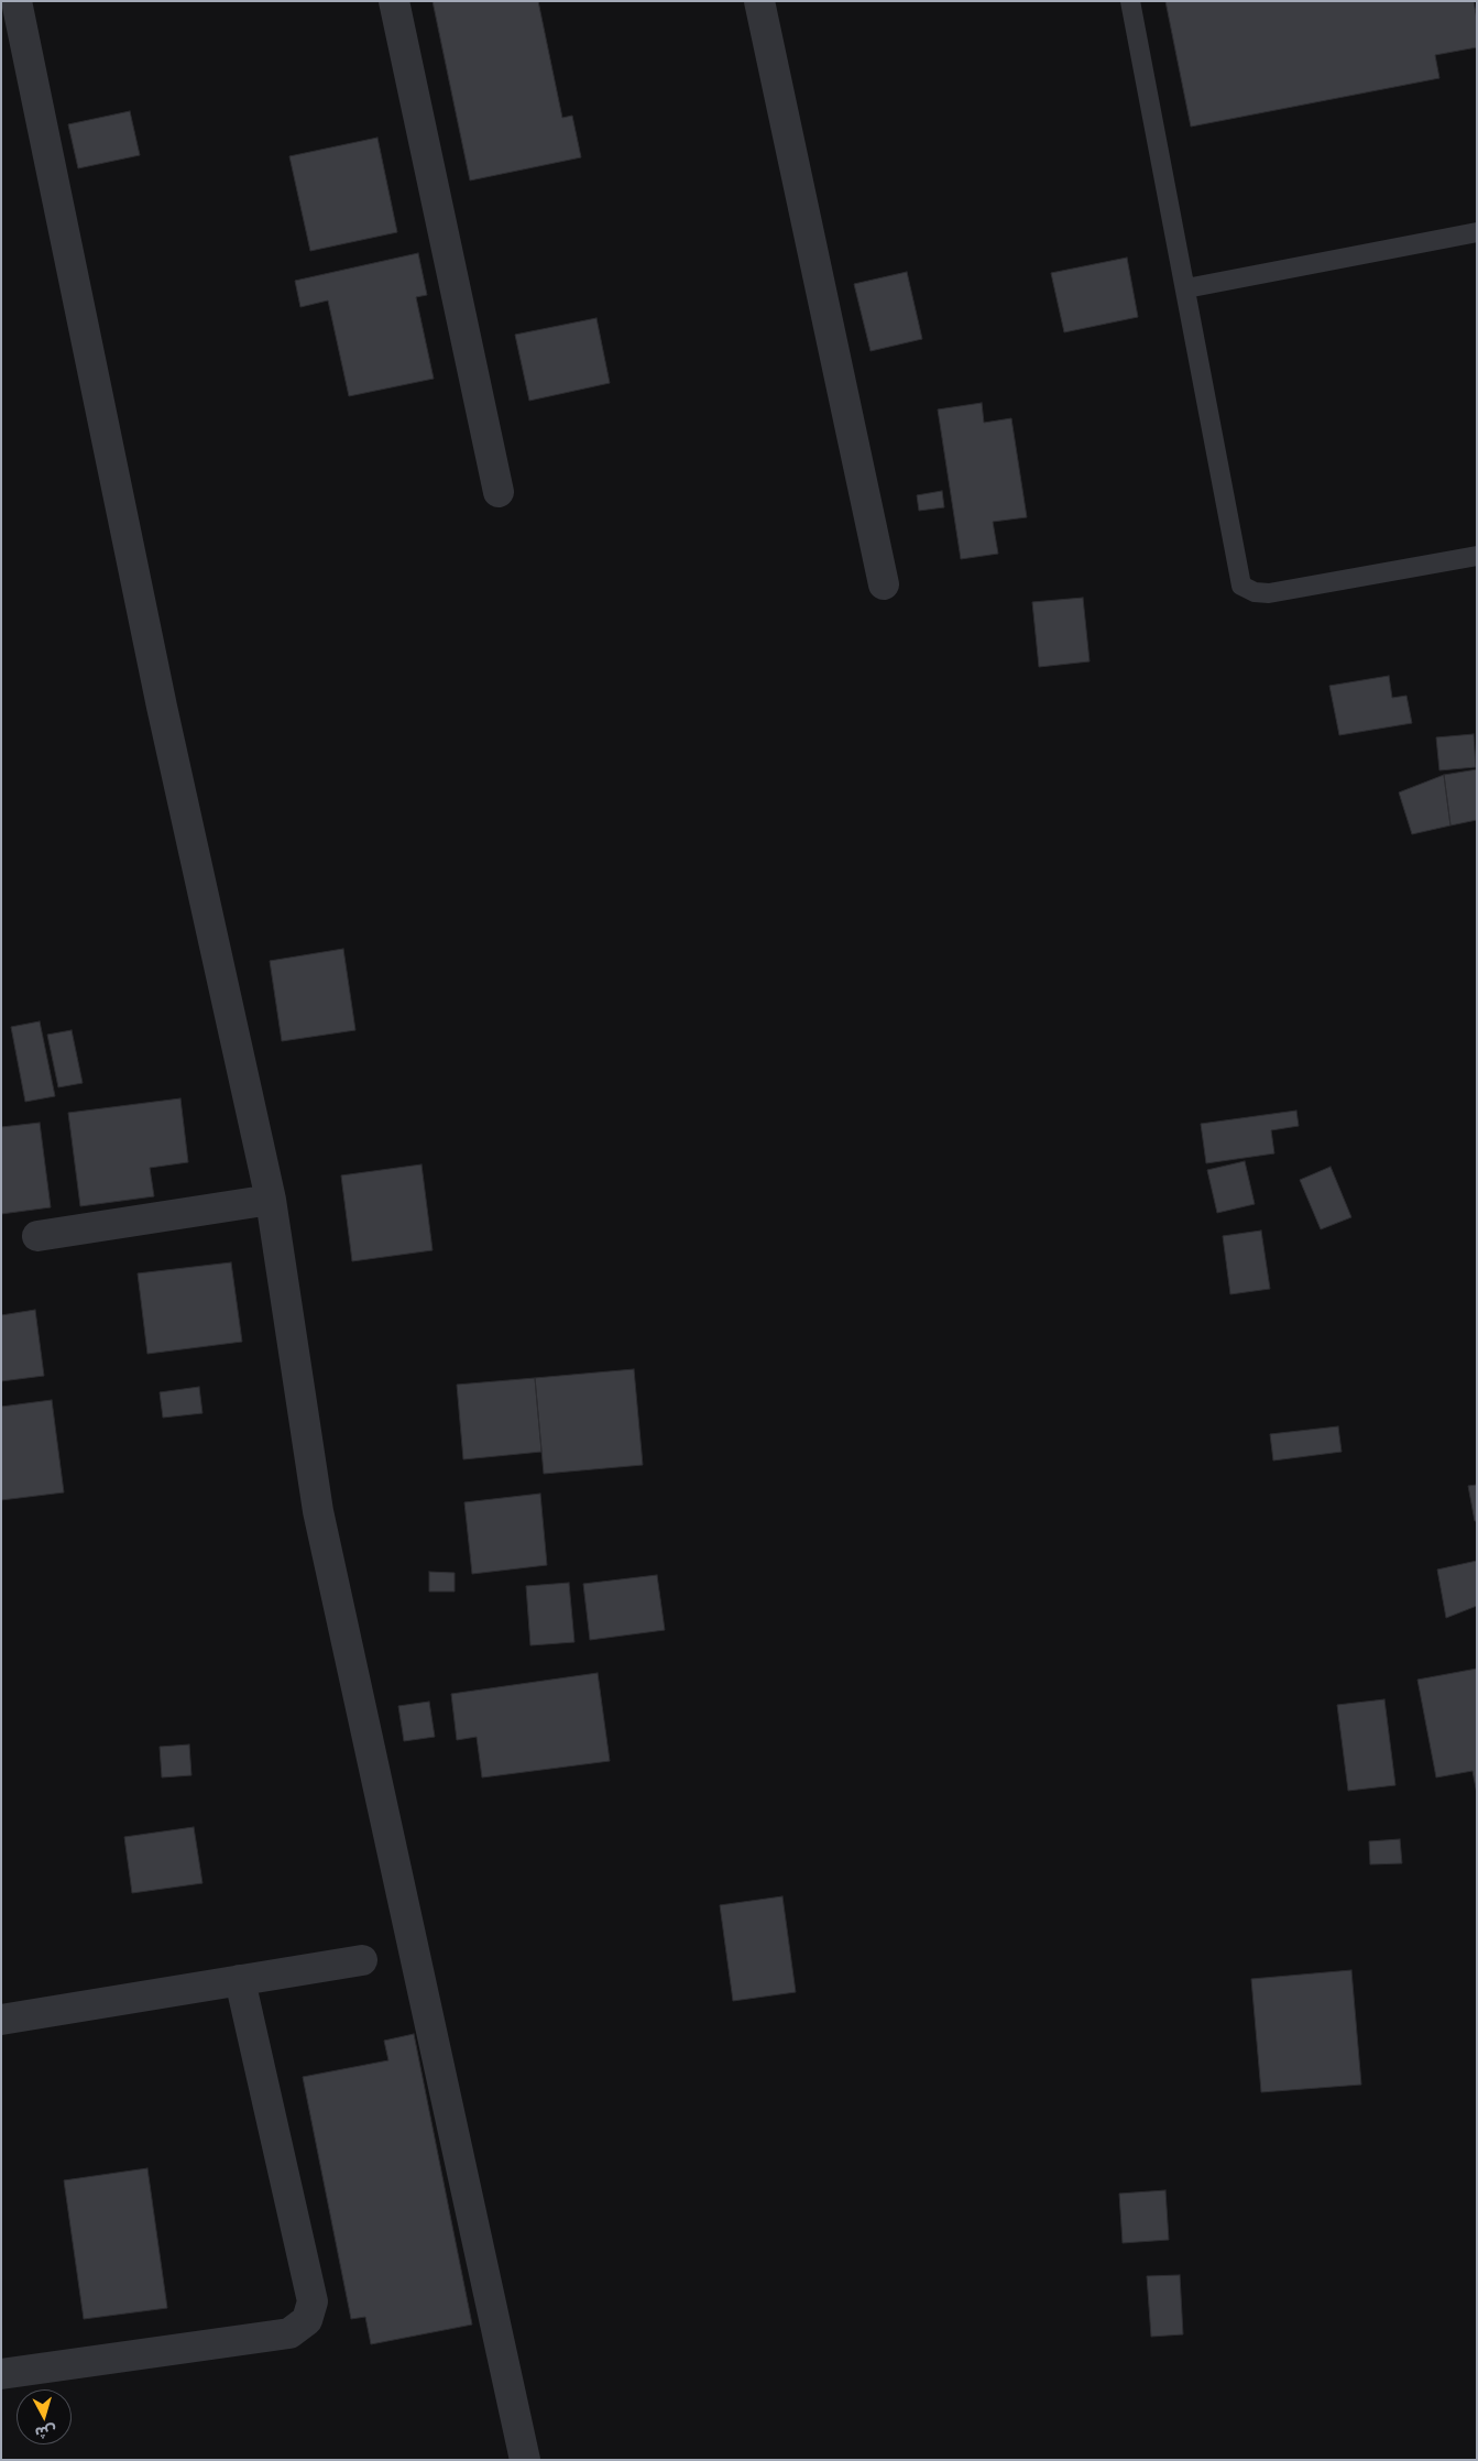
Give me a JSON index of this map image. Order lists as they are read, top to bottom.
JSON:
{
  "north": "bottom"
}
